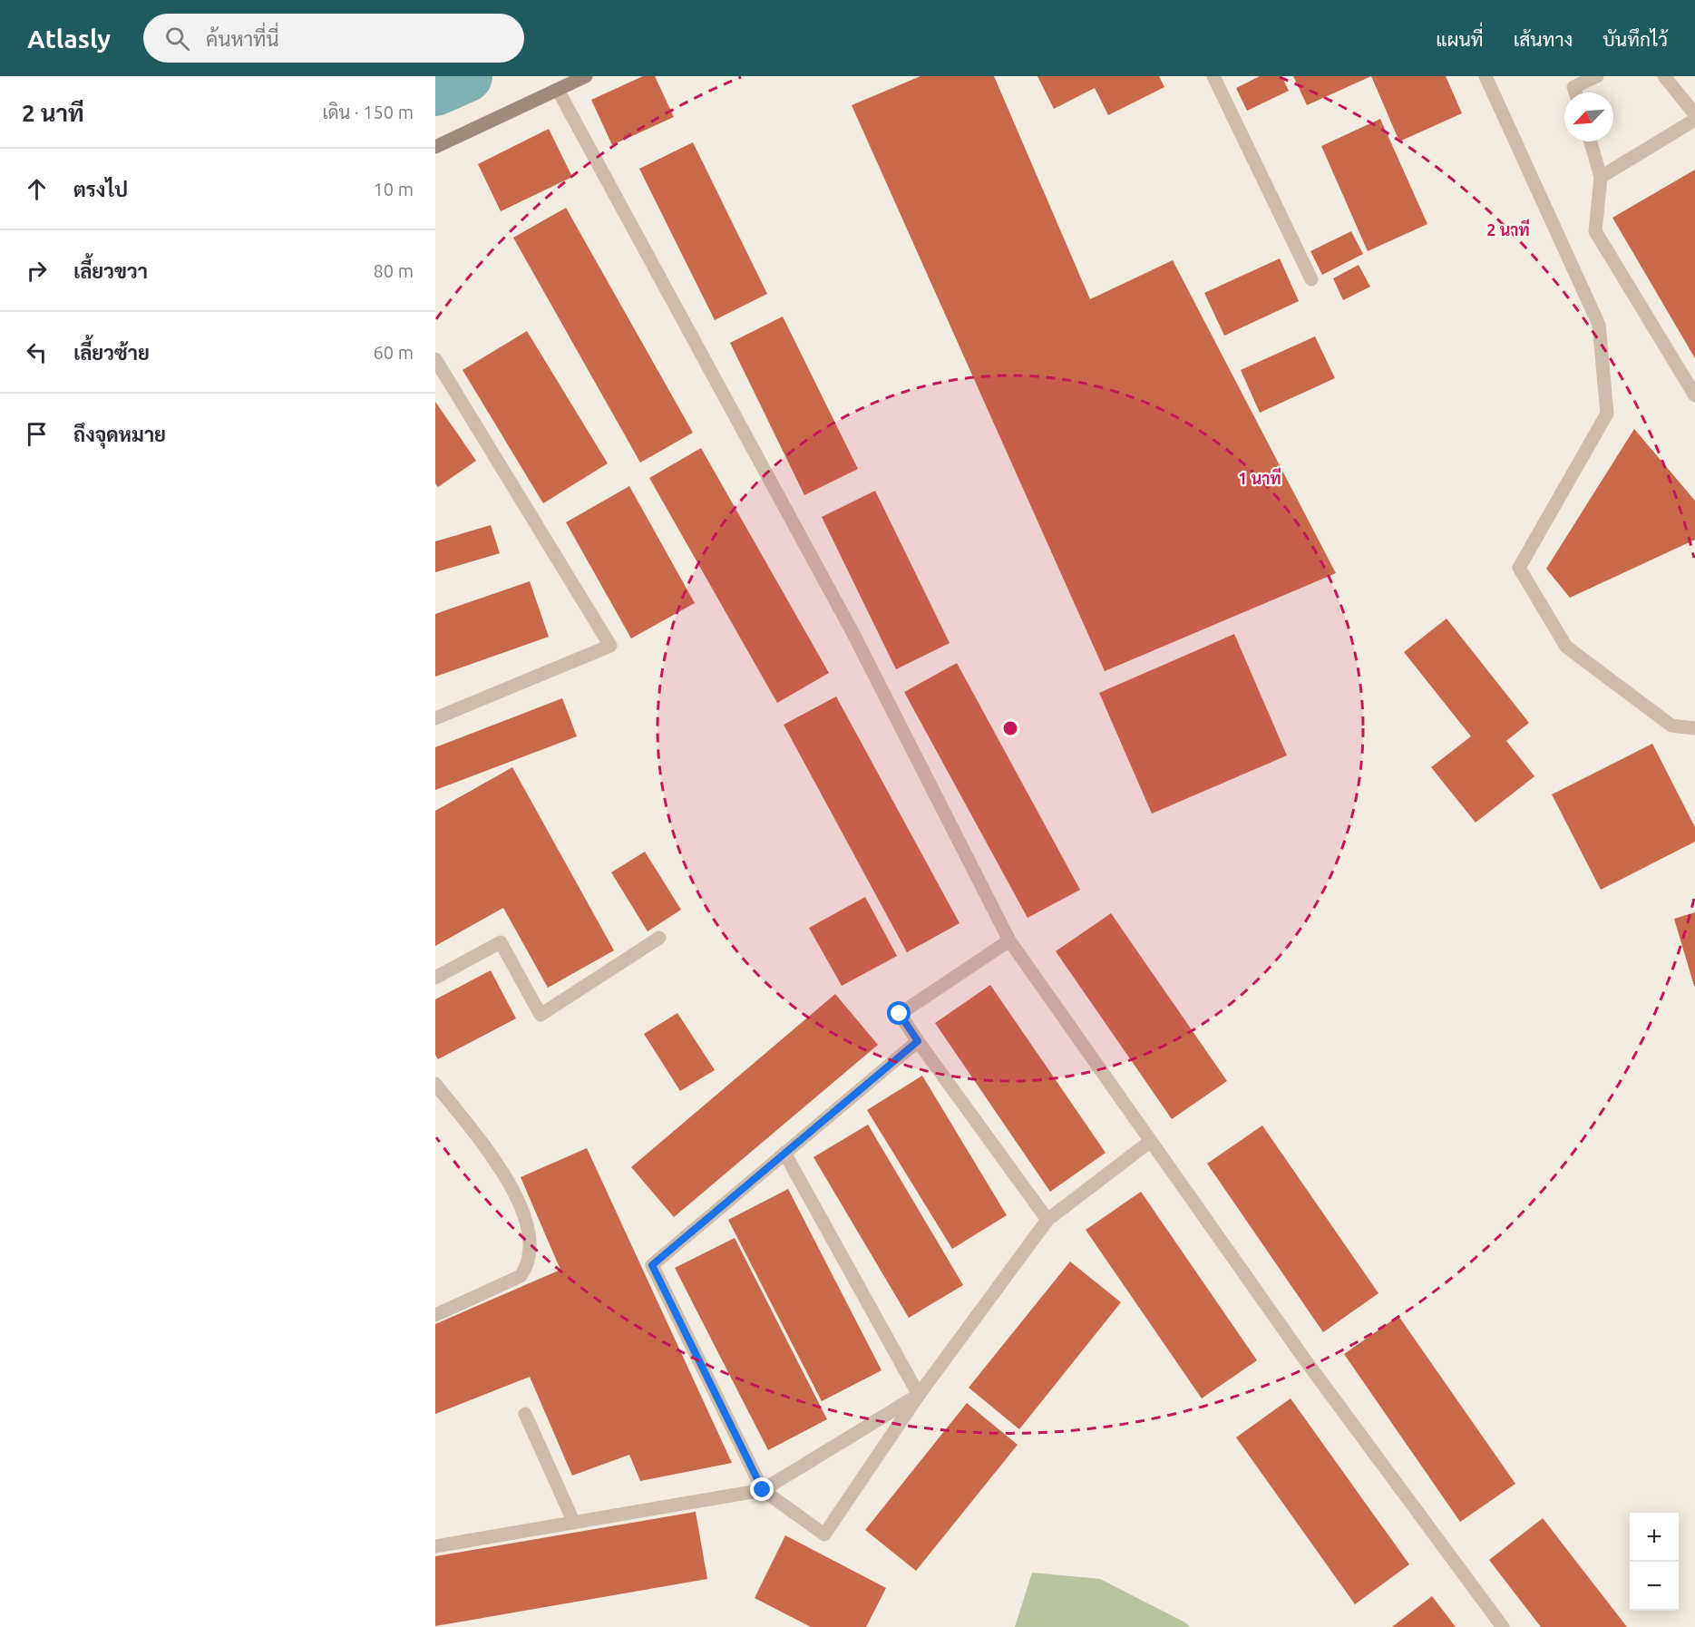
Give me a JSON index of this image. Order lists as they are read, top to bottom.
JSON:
{
  "north": "bottom left",
  "page": {
    "header": "Atlasly",
    "search": "ค้นหาที่นี่",
    "nav": ["แผนที่", "เส้นทาง", "บันทึกไว้"],
    "heading": ["2 นาที", "เดิน · 150 m"],
    "list": [
      ["ตรงไป", "10 m"],
      ["เลี้ยวขวา", "80 m"],
      ["เลี้ยวซ้าย", "60 m"],
      "ถึงจุดหมาย"
    ],
    "map_buttons": ["+", "−"]
  },
  "rings": ["2 นาที", "1 นาที"]
}
